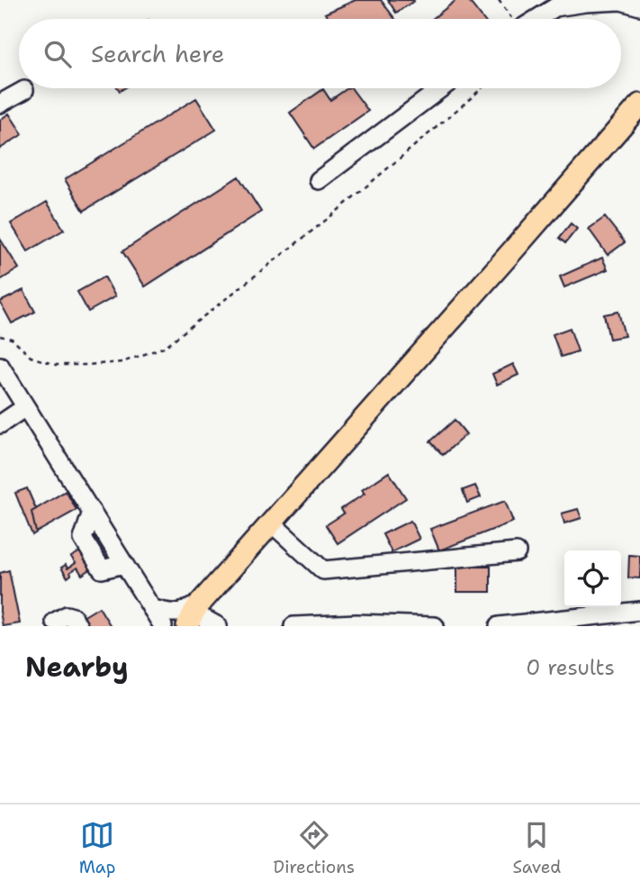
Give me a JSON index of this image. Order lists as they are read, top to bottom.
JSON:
{
  "page": {
    "search": "Search here",
    "heading": ["Nearby", "0 results"],
    "nav": ["Map", "Directions", "Saved"]
  }
}
